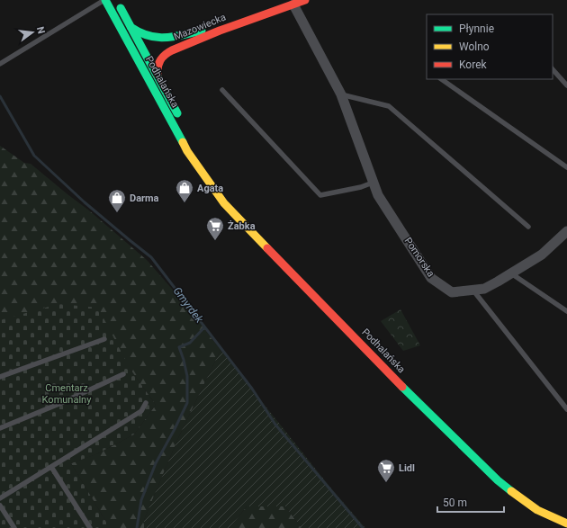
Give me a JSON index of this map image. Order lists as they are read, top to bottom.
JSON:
{
  "streets": {
    "street": ["Mazowiecka", "Podhalańska", "Pomorska"]
  },
  "crossings": [
    ["Mazowiecka", "Podhalańska"],
    ["Mazowiecka", "Pomorska"]
  ],
  "water": ["Gmyrdek"],
  "parks": ["Cmentarz Komunalny"],
  "places": {
    "shop": ["Agata", "Darma"],
    "supermarket": ["Żabka", "Lidl"]
  },
  "legend": ["Płynnie", "Wolno", "Korek"],
  "scale_bar": "50 m",
  "north": "right"
}
